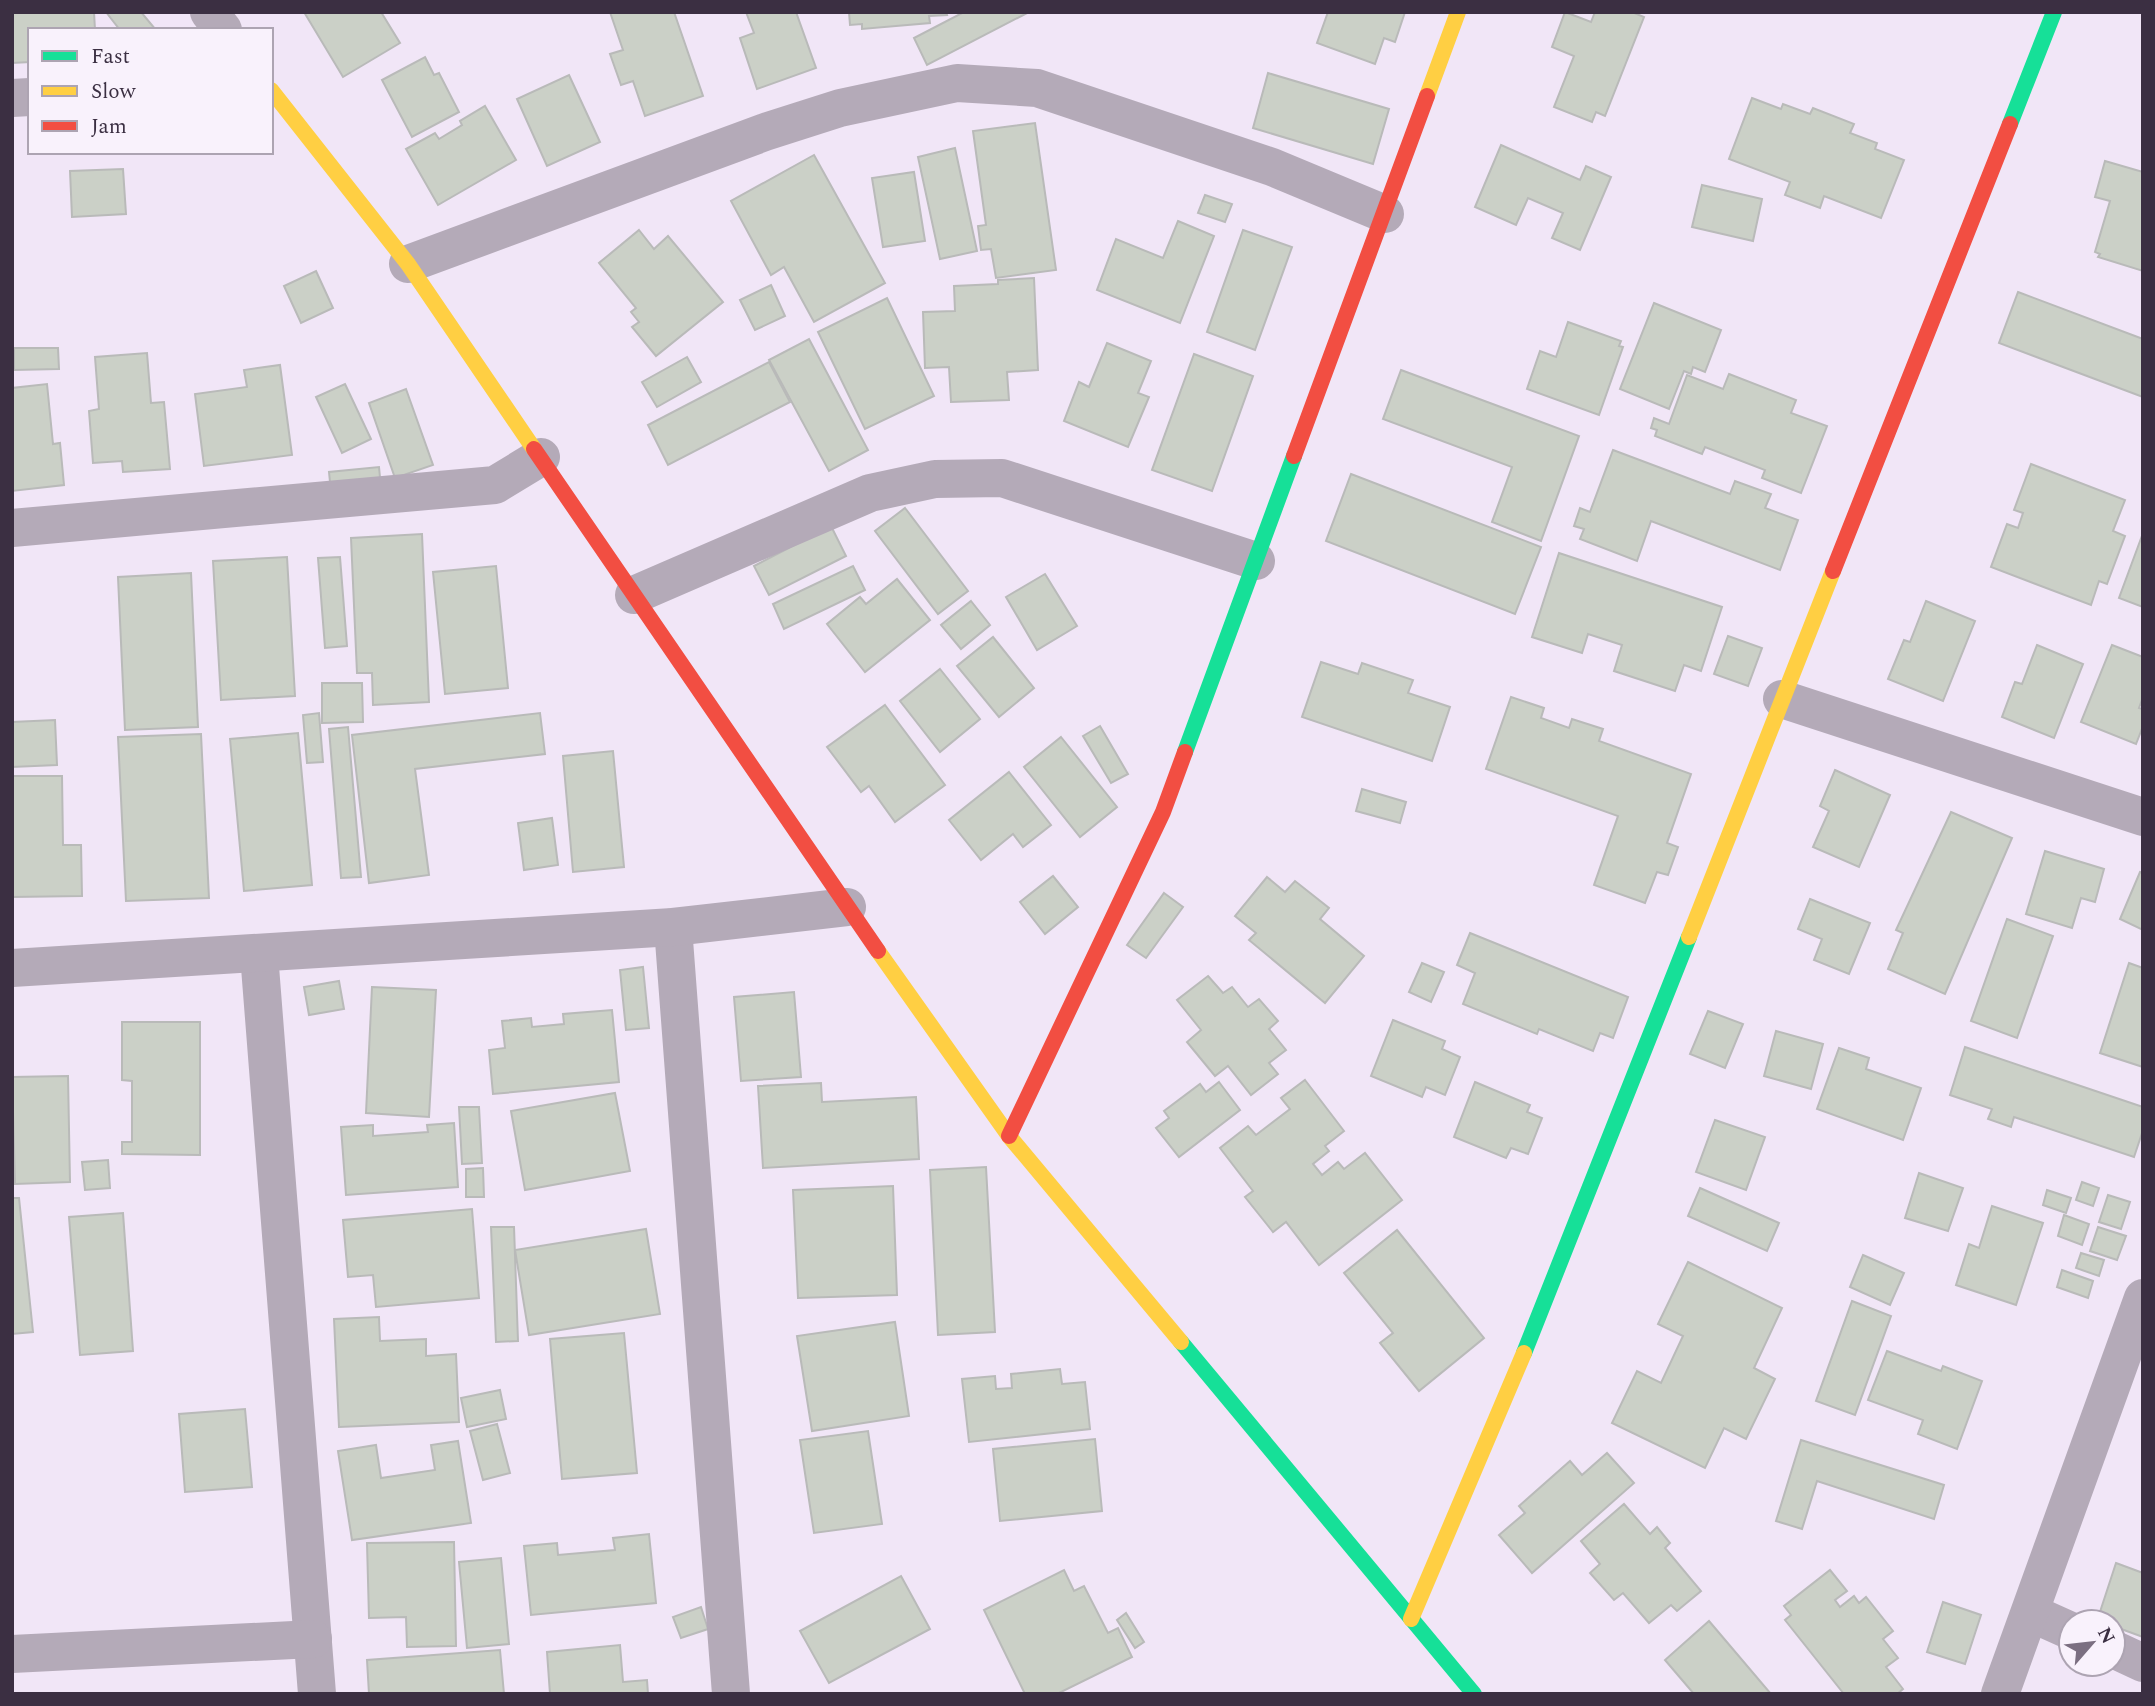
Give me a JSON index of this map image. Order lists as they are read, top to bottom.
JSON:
{
  "legend": ["Fast", "Slow", "Jam"],
  "north": "top right"
}
